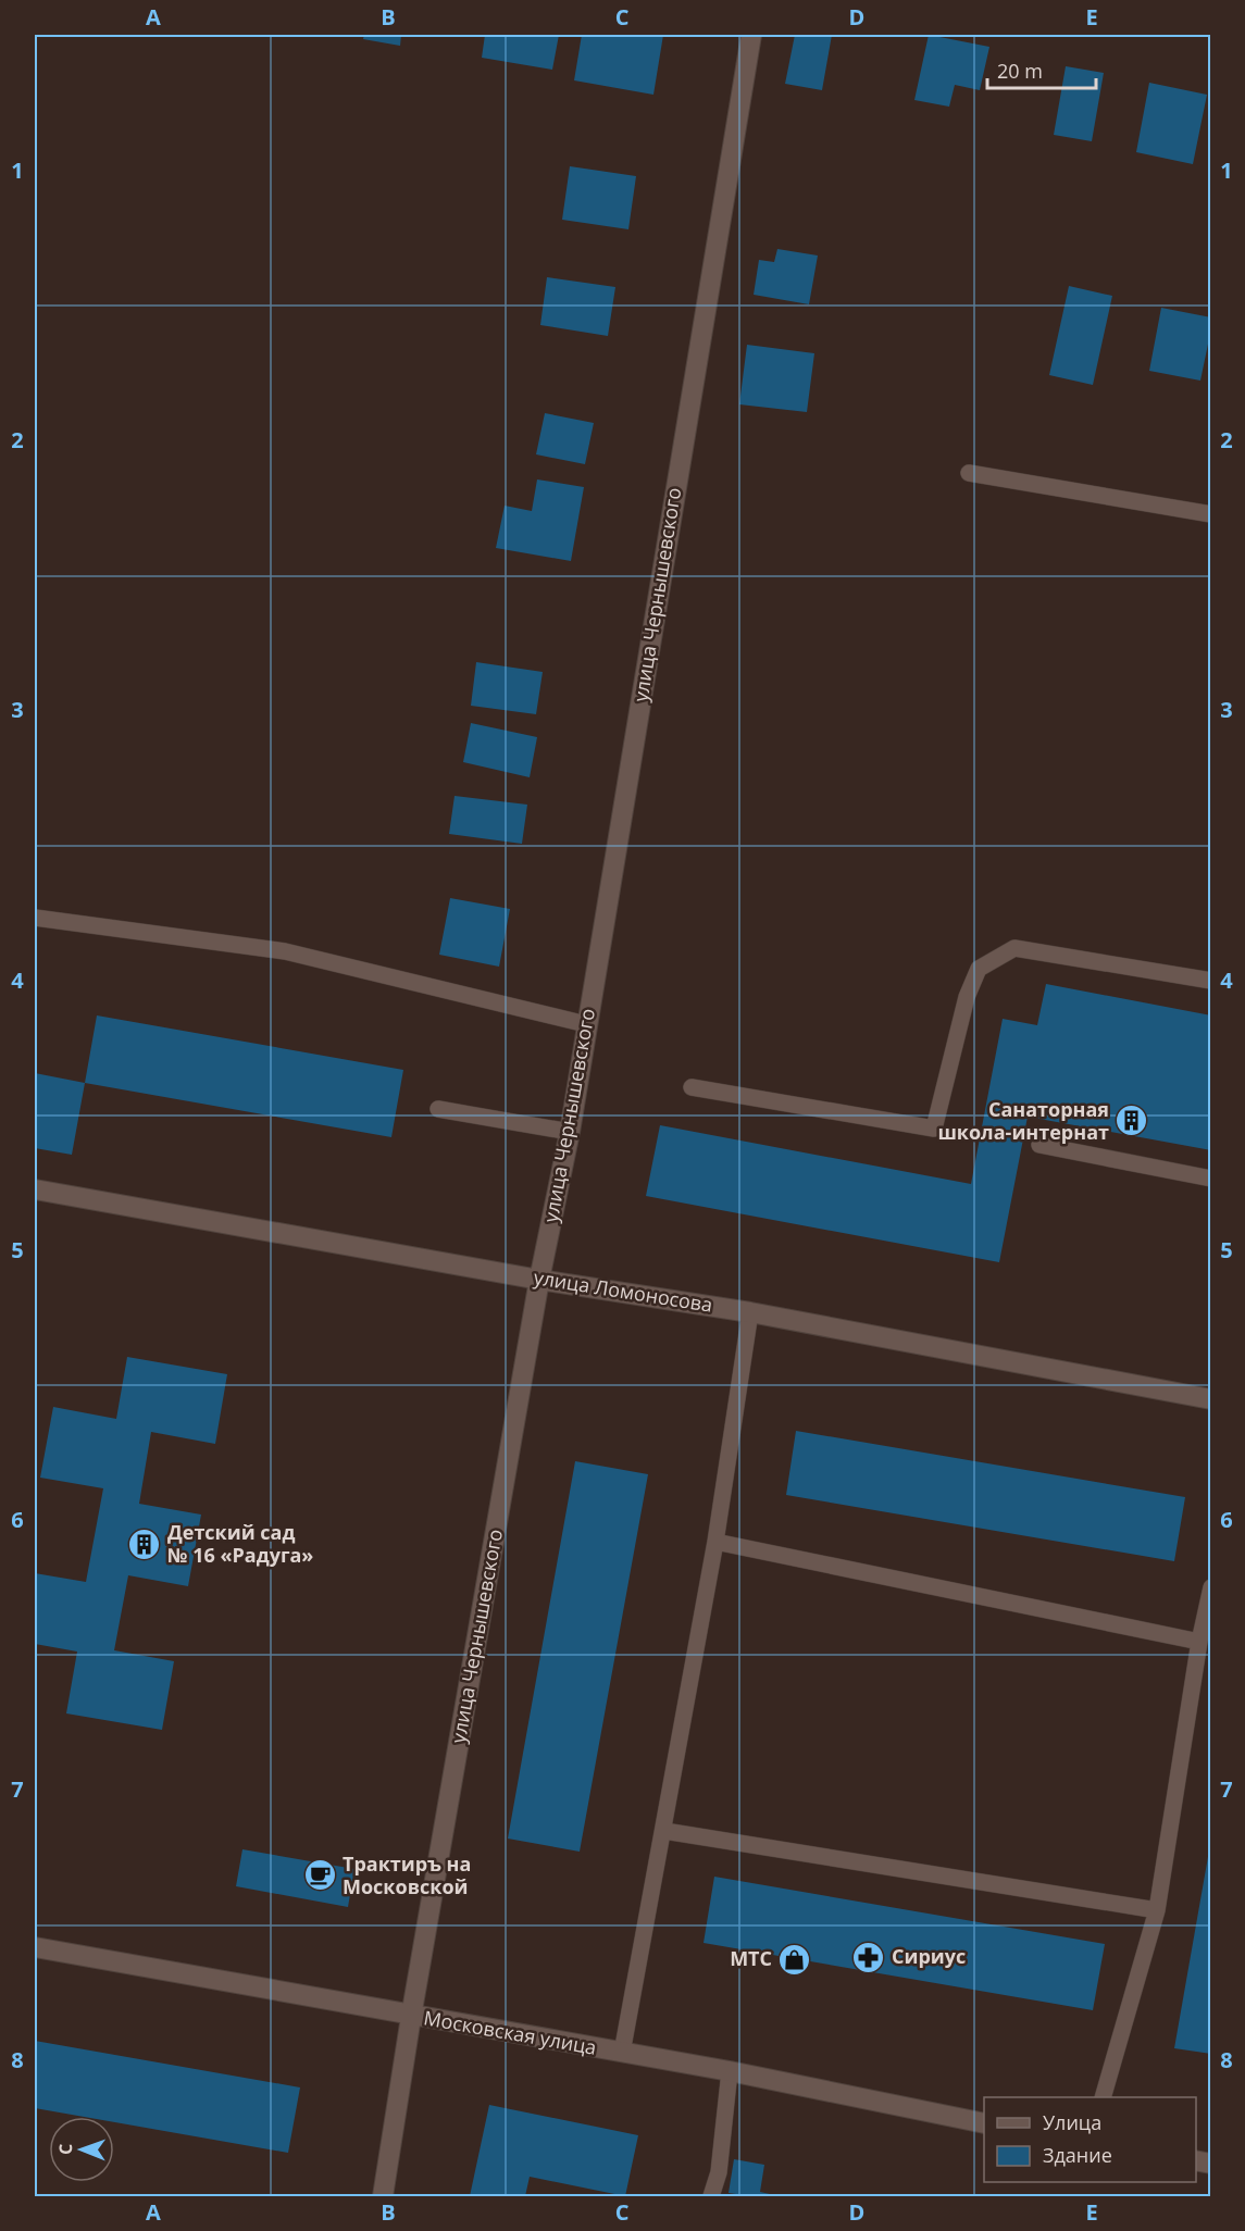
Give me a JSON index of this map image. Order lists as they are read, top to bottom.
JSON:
{
  "streets": {
    "street": ["улица Чернышевского", "улица Ломоносова", "Московская улица"]
  },
  "crossings": [
    ["улица Чернышевского", "улица Ломоносова"],
    ["улица Чернышевского", "Московская улица"]
  ],
  "places": {
    "building": ["Санаторная школа-интернат", "Детский сад № 16 «Радуга»"],
    "cafe": ["Трактиръ на Московской"],
    "pharmacy": ["Сириус"],
    "shop": ["МТС"]
  },
  "legend": ["Улица", "Здание"],
  "scale_bar": "20 m",
  "north": "left",
  "grid": {
    "columns": [
      "A",
      "B",
      "C",
      "D",
      "E"
    ],
    "rows": [
      "1",
      "2",
      "3",
      "4",
      "5",
      "6",
      "7",
      "8"
    ]
  }
}
